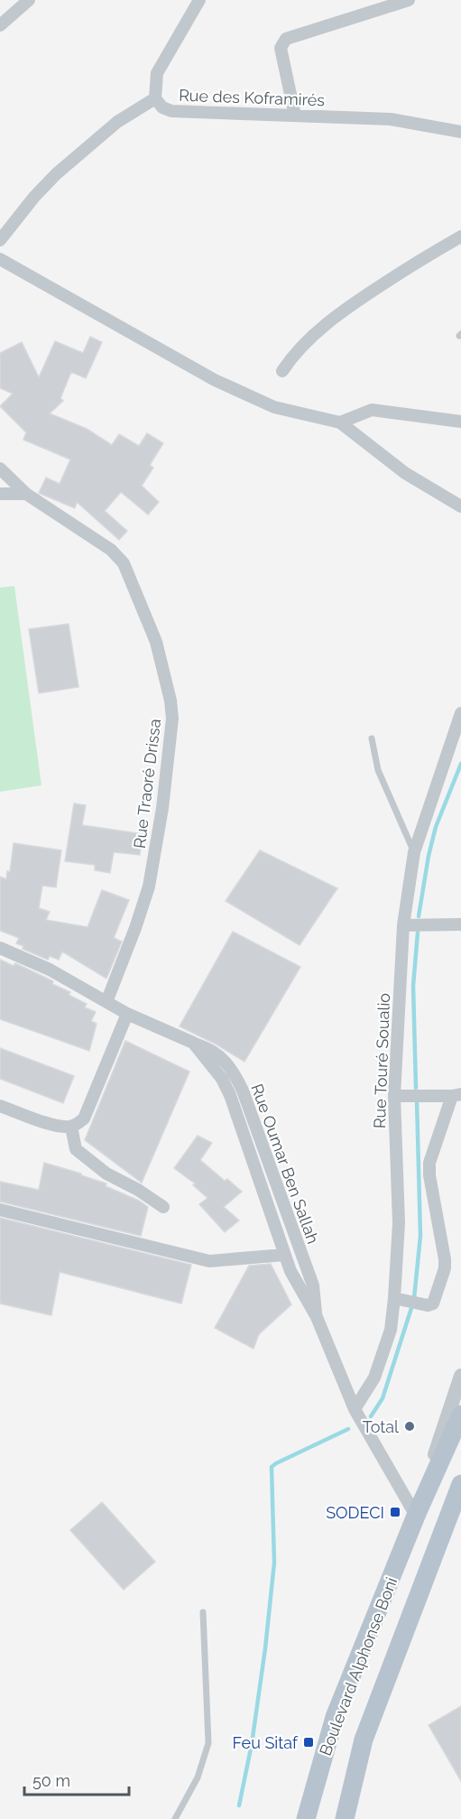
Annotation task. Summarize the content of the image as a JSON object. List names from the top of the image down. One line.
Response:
{"streets":{"main road":["Boulevard Alphonse Boni"],"street":["Rue des Koframirés","Rue Traoré Drissa","Rue Touré Soualio","Rue Oumar Ben Sallah"]},"crossings":[["Rue Traoré Drissa","Rue Oumar Ben Sallah"],["Rue Touré Soualio","Rue Oumar Ben Sallah"],["Rue Oumar Ben Sallah","Boulevard Alphonse Boni"]],"places":{"other":["Total"],"transit":["SODECI","Feu Sitaf"]},"scale_bar":"50 m"}
